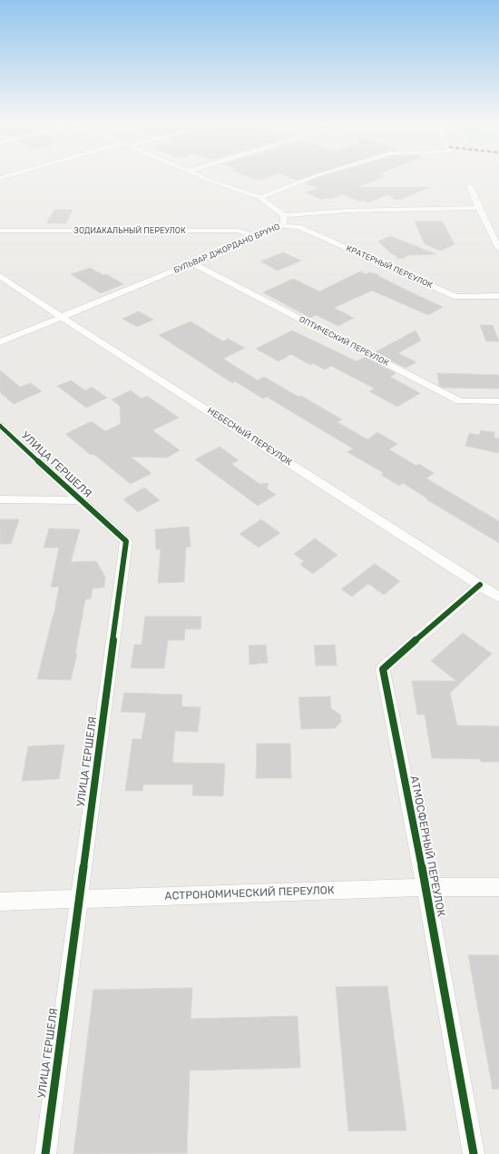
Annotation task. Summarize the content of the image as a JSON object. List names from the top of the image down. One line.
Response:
{"streets":{"street":["ЗОДИАКАЛЬНЫЙ ПЕРЕУЛОК","БУЛЬВАР ДЖОРДАНО БРУНО","КРАТЕРНЫЙ ПЕРЕУЛОК","ОПТИЧЕСКИЙ ПЕРЕУЛОК","НЕБЕСНЫЙ ПЕРЕУЛОК","УЛИЦА ГЕРШЕЛЯ","АТМОСФЕРНЫЙ ПЕРЕУЛОК","АСТРОНОМИЧЕСКИЙ ПЕРЕУЛОК"]},"crossings":[["ЗОДИАКАЛЬНЫЙ ПЕРЕУЛОК","БУЛЬВАР ДЖОРДАНО БРУНО"],["БУЛЬВАР ДЖОРДАНО БРУНО","КРАТЕРНЫЙ ПЕРЕУЛОК"],["БУЛЬВАР ДЖОРДАНО БРУНО","ОПТИЧЕСКИЙ ПЕРЕУЛОК"],["БУЛЬВАР ДЖОРДАНО БРУНО","НЕБЕСНЫЙ ПЕРЕУЛОК"],["НЕБЕСНЫЙ ПЕРЕУЛОК","АТМОСФЕРНЫЙ ПЕРЕУЛОК"],["УЛИЦА ГЕРШЕЛЯ","АСТРОНОМИЧЕСКИЙ ПЕРЕУЛОК"],["АТМОСФЕРНЫЙ ПЕРЕУЛОК","АСТРОНОМИЧЕСКИЙ ПЕРЕУЛОК"]]}
